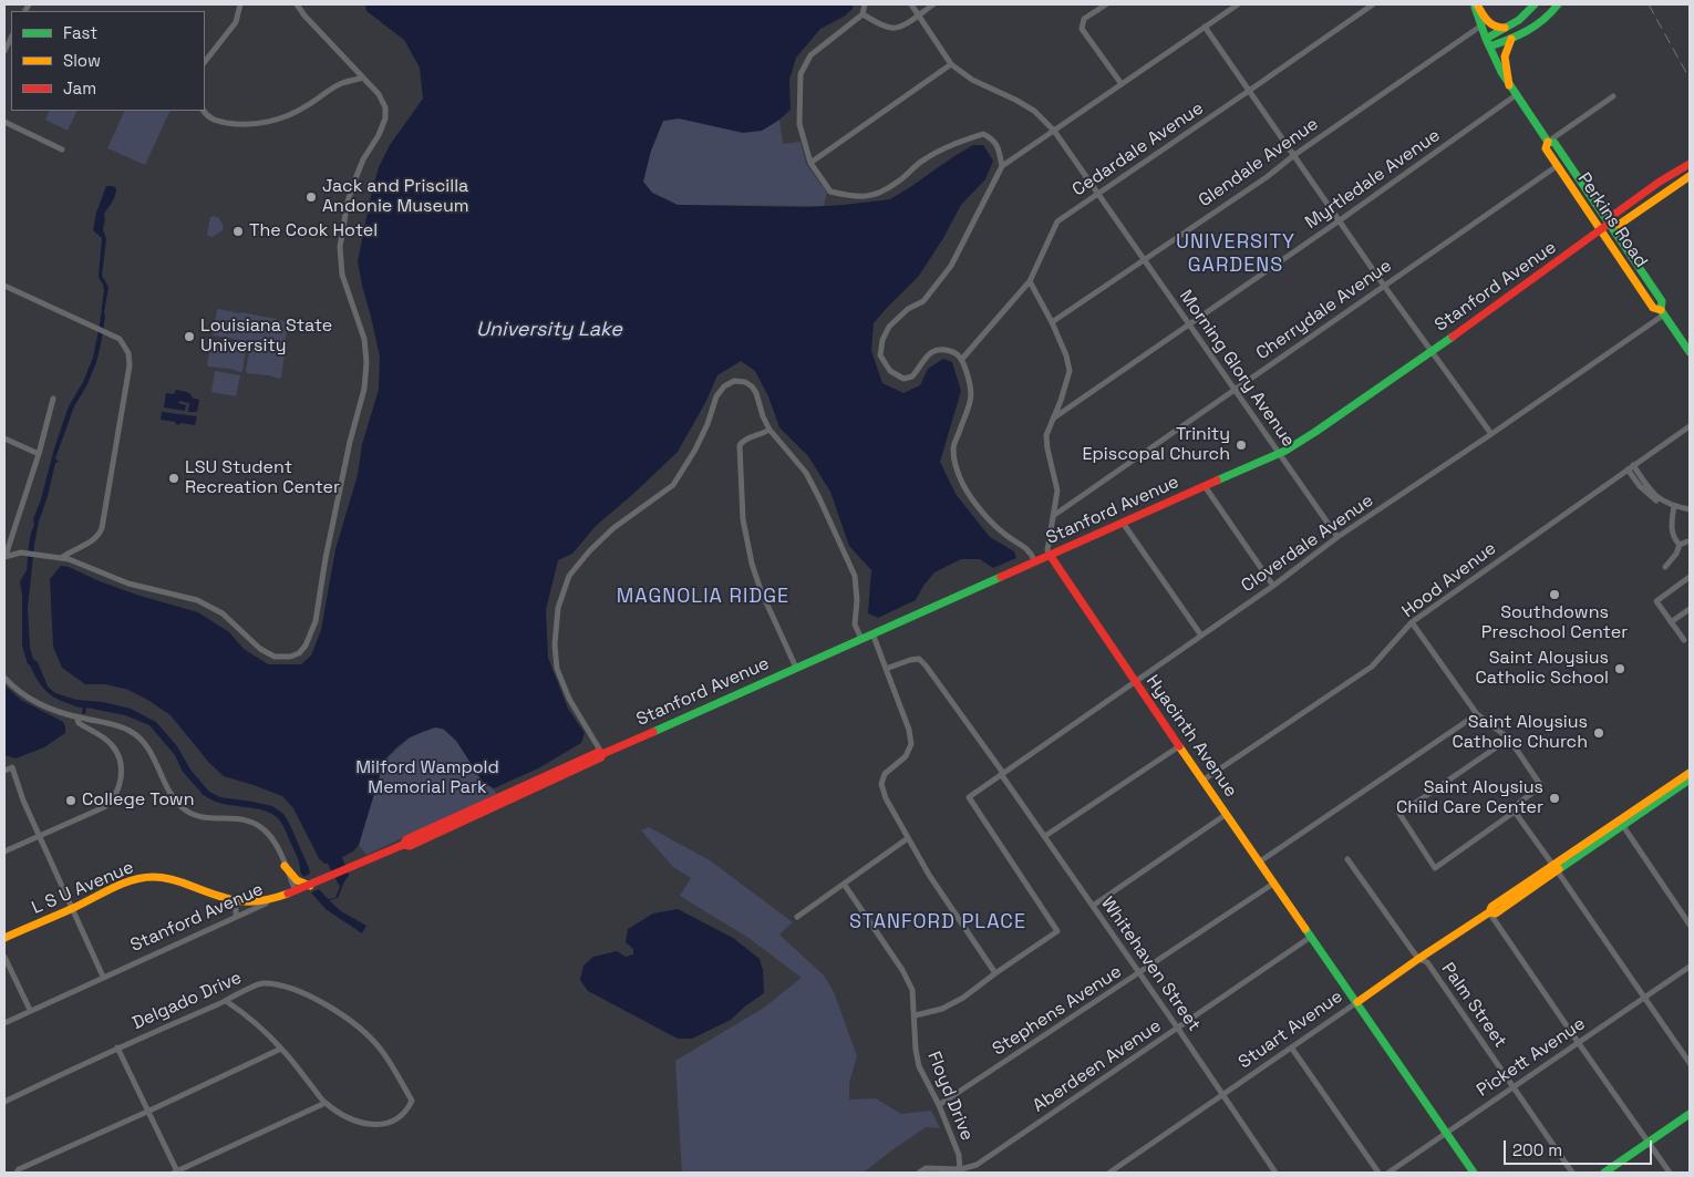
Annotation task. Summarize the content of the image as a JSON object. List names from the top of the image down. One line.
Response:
{"streets":{"main road":["Perkins Road","Stanford Avenue","Hyacinth Avenue","L S U Avenue","Stuart Avenue"],"street":["Cedardale Avenue","Glendale Avenue","Myrtledale Avenue","Cherrydale Avenue","Morning Glory Avenue","Cloverdale Avenue","Hood Avenue","Whitehaven Street","Delgado Drive","Palm Street","Stephens Avenue","Pickett Avenue","Aberdeen Avenue","Floyd Drive"]},"crossings":[["Cedardale Avenue","Morning Glory Avenue"],["Glendale Avenue","Perkins Road"],["Glendale Avenue","Morning Glory Avenue"],["Myrtledale Avenue","Perkins Road"],["Myrtledale Avenue","Morning Glory Avenue"],["Perkins Road","Stanford Avenue"],["Perkins Road","Cherrydale Avenue"],["Perkins Road","Cloverdale Avenue"],["Stanford Avenue","Morning Glory Avenue"],["Stanford Avenue","Hyacinth Avenue"],["Stanford Avenue","L S U Avenue"],["Cherrydale Avenue","Morning Glory Avenue"],["Morning Glory Avenue","Cloverdale Avenue"],["Cloverdale Avenue","Hyacinth Avenue"],["Cloverdale Avenue","Whitehaven Street"],["Hood Avenue","Hyacinth Avenue"],["Hyacinth Avenue","Stephens Avenue"],["Hyacinth Avenue","Stuart Avenue"],["Hyacinth Avenue","Pickett Avenue"],["Hyacinth Avenue","Aberdeen Avenue"],["Whitehaven Street","Stephens Avenue"],["Whitehaven Street","Stuart Avenue"],["Whitehaven Street","Aberdeen Avenue"],["Palm Street","Stuart Avenue"],["Palm Street","Pickett Avenue"],["Stephens Avenue","Floyd Drive"],["Aberdeen Avenue","Floyd Drive"]],"districts":["UNIVERSITY GARDENS","MAGNOLIA RIDGE","STANFORD PLACE"],"water":["University Lake"],"parks":["Milford Wampold Memorial Park"],"places":["Jack and Priscilla Andonie Museum","The Cook Hotel","Louisiana State University","Trinity Episcopal Church","LSU Student Recreation Center","Southdowns Preschool Center","Saint Aloysius Catholic School","Saint Aloysius Catholic Church","Saint Aloysius Child Care Center","College Town"],"legend":["Fast","Slow","Jam"],"scale_bar":"200 m"}
